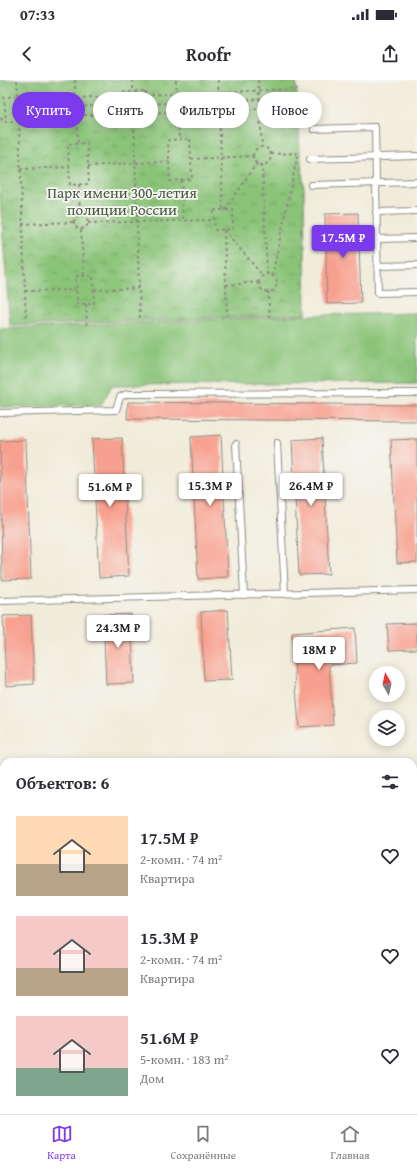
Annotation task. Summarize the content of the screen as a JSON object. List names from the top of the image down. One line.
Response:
{"parks":["Парк имени 300-летия полиции России"],"north":"top","page":{"status":"07:33","header":"Roofr","chip":["Купить","Снять","Фильтры","Новое"],"price":["17.5M ₽","15.3M ₽","26.4M ₽","51.6M ₽","24.3M ₽","18M ₽"],"heading":"Объектов: 6","list":[{"name":"17.5M ₽","note":"2-комн. · 74 m² · Квартира"},{"name":"15.3M ₽","note":"2-комн. · 74 m² · Квартира"},{"name":"51.6M ₽","note":"5-комн. · 183 m² · Дом"}],"tabs":["Карта","Сохранённые","Главная"]}}
